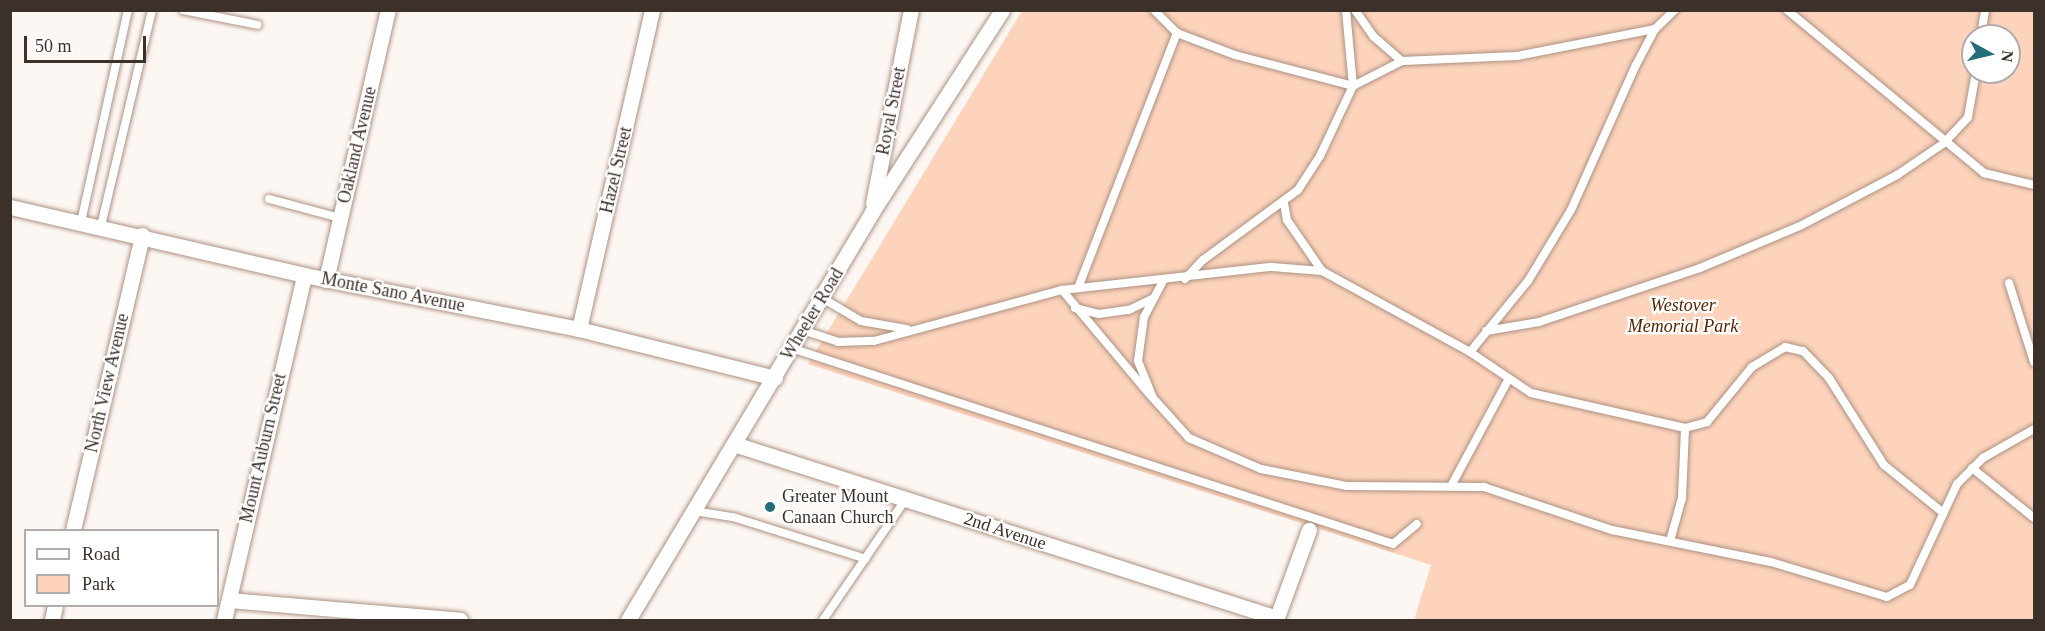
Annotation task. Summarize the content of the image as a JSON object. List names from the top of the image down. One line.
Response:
{"streets":{"street":["Royal Street","Oakland Avenue","Hazel Street","Monte Sano Avenue","Wheeler Road","North View Avenue","Mount Auburn Street","2nd Avenue"]},"crossings":[["Royal Street","Wheeler Road"],["Oakland Avenue","Monte Sano Avenue"],["Hazel Street","Monte Sano Avenue"],["Monte Sano Avenue","Wheeler Road"],["Monte Sano Avenue","North View Avenue"],["Monte Sano Avenue","Mount Auburn Street"],["Wheeler Road","2nd Avenue"]],"parks":["Westover Memorial Park"],"places":["Greater Mount Canaan Church"],"legend":["Road","Park"],"scale_bar":"50 m","north":"right"}
